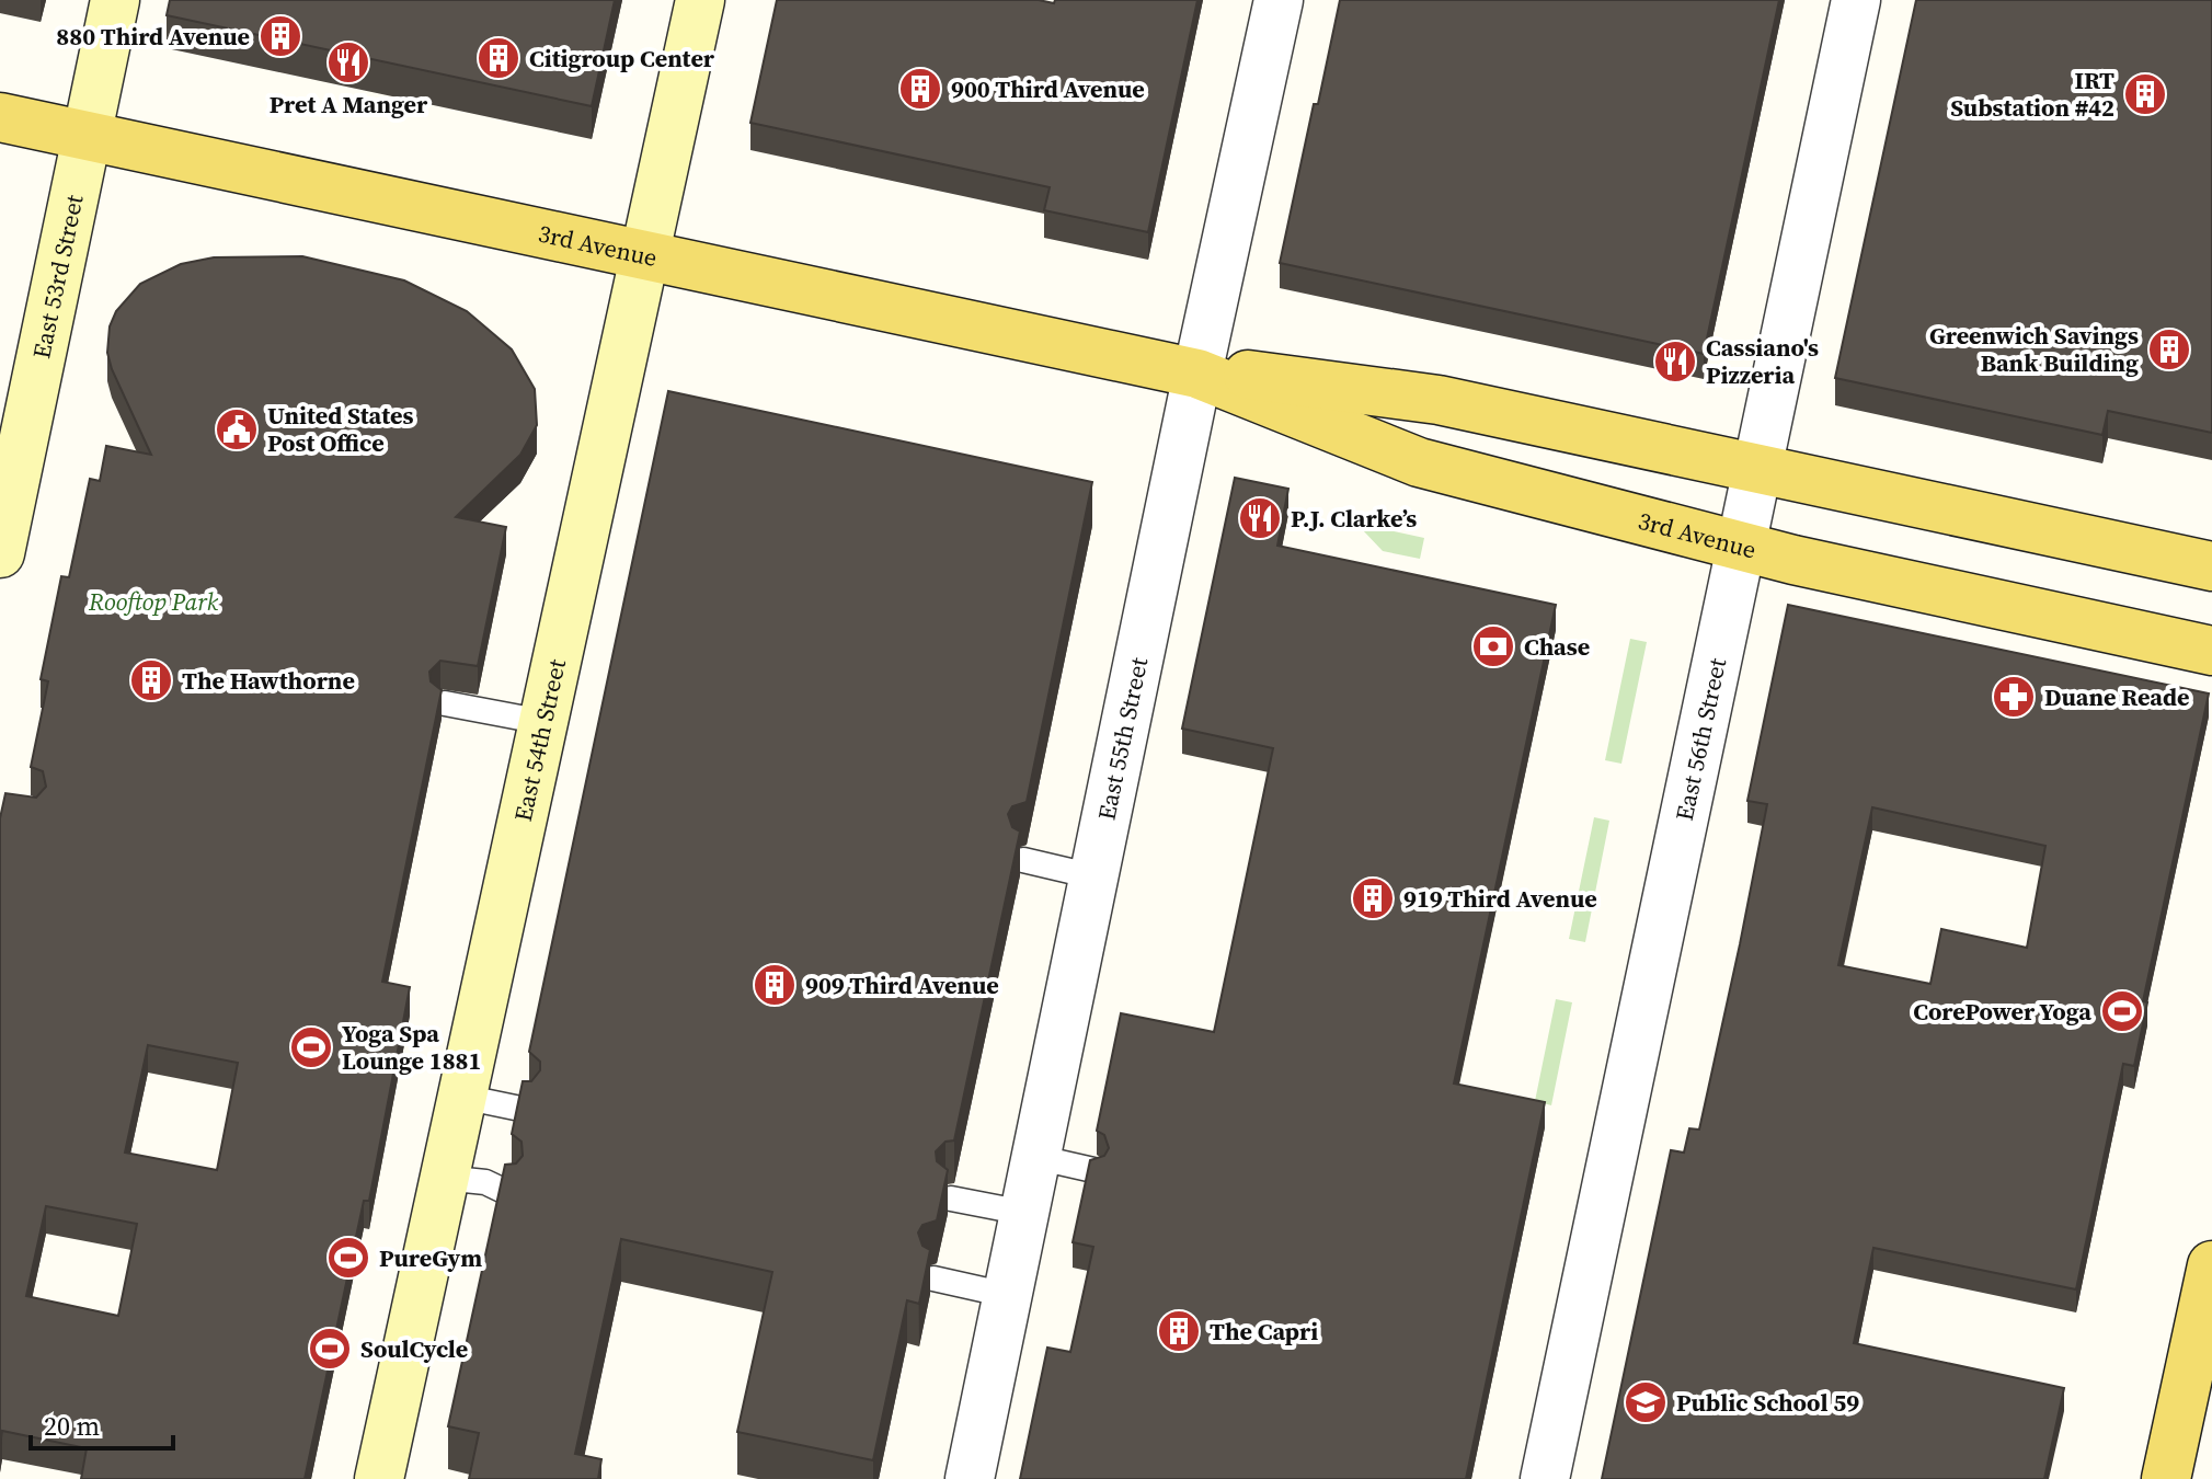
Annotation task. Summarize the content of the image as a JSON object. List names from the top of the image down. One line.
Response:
{"streets":{"main road":["3rd Avenue","East 53rd Street","East 54th Street"],"street":["East 55th Street","East 56th Street"]},"crossings":[["3rd Avenue","East 53rd Street"],["3rd Avenue","East 54th Street"],["3rd Avenue","East 55th Street"],["3rd Avenue","East 56th Street"]],"parks":["Rooftop Park"],"places":{"building":["880 Third Avenue","Citigroup Center","900 Third Avenue","IRT Substation #42","Greenwich Savings Bank Building","The Hawthorne","919 Third Avenue","909 Third Avenue","The Capri"],"restaurant":["Pret A Manger","Cassiano's Pizzeria","P.J. Clarke’s"],"public building":["United States Post Office"],"bank":["Chase"],"pharmacy":["Duane Reade"],"sports":["CorePower Yoga","Yoga Spa Lounge 1881","PureGym","SoulCycle"],"school or university":["Public School 59"]},"scale_bar":"20 m"}
